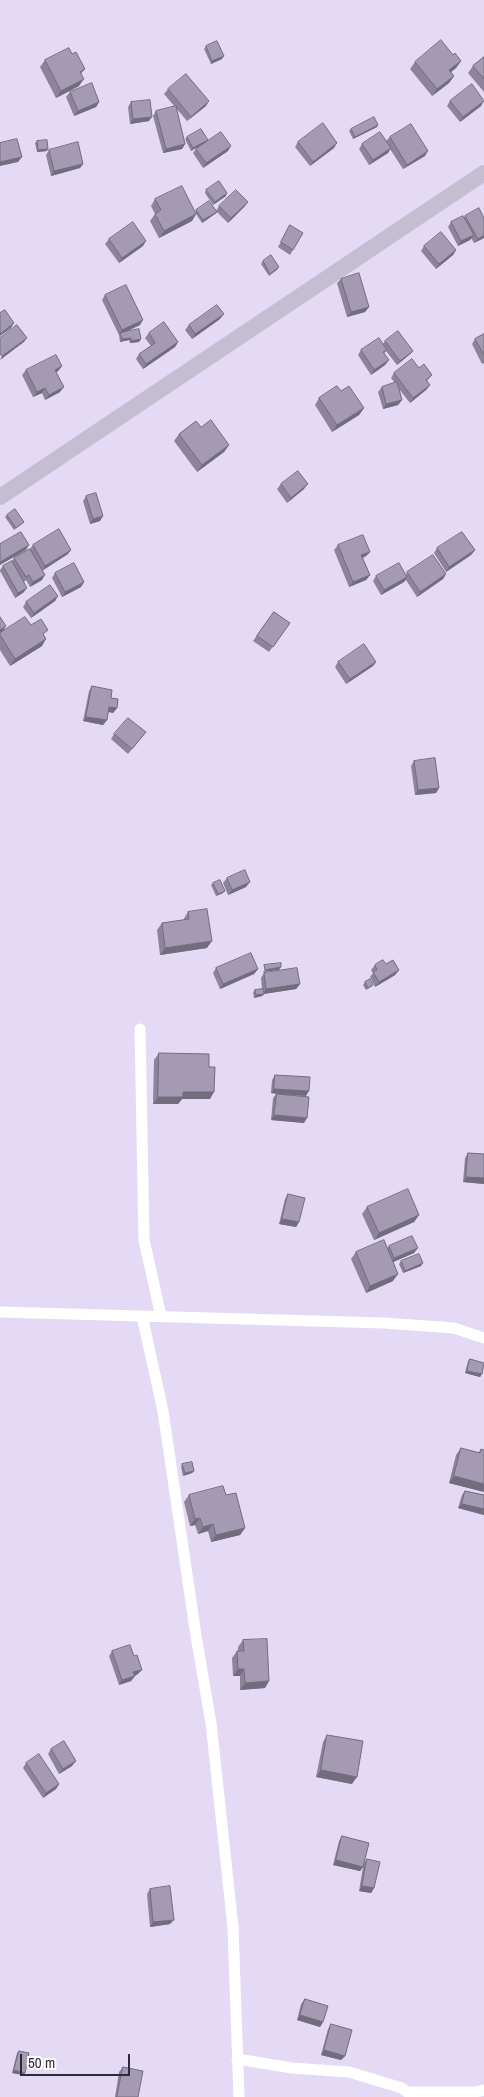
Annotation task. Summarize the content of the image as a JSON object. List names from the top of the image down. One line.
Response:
{"scale_bar":"50 m"}
